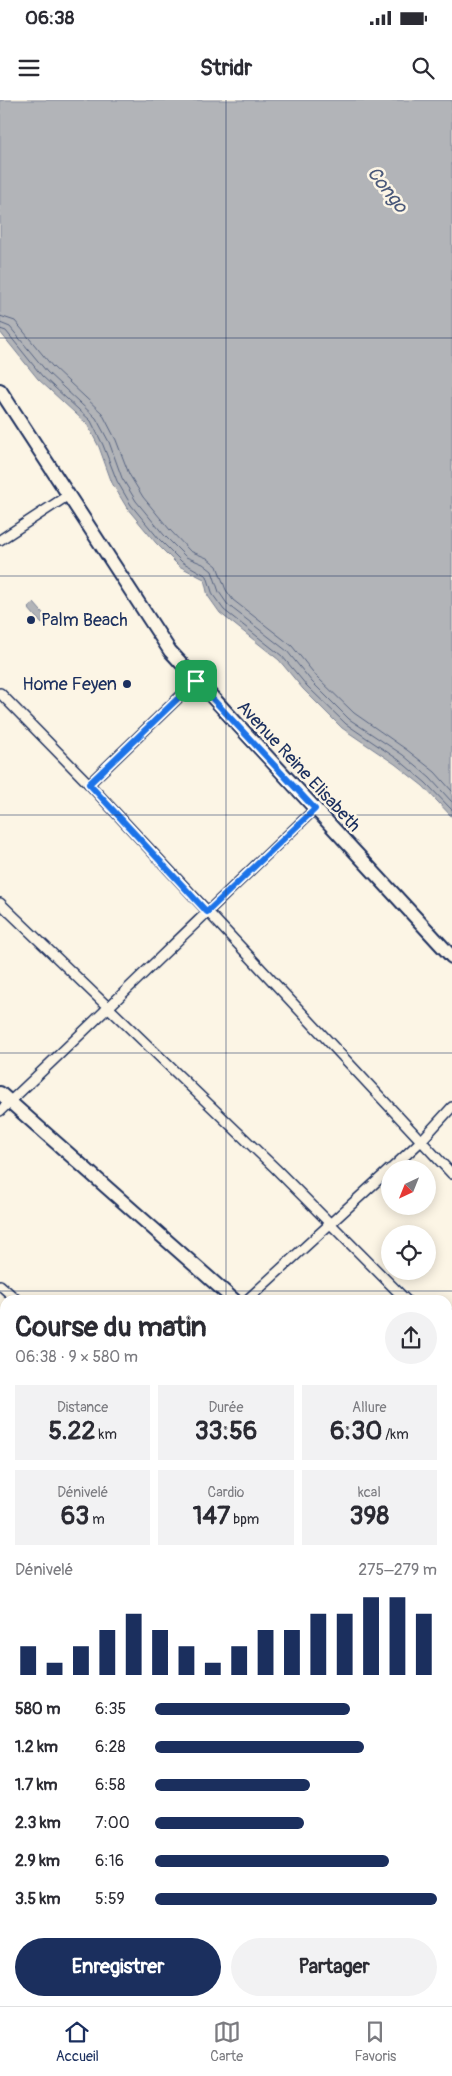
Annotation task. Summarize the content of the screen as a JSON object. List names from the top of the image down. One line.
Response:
{"streets":{"street":["Avenue Reine Elisabeth"]},"water":["Congo"],"places":["Palm Beach","Home Feyen"],"north":"bottom left","page":{"status":"06:38","header":"Stridr","heading":["Course du matin","06:38 · 9 × 580 m"],"stats":[["Distance","5.22 km"],["Durée","33:56"],["Allure","6:30 /km"],["Dénivelé","63 m"],["Cardio","147 bpm"],["kcal","398"]],"chart":["Dénivelé","275–279 m"],"list":[{"name":"580 m","note":"6:35"},{"name":"1.2 km","note":"6:28"},{"name":"1.7 km","note":"6:58"},{"name":"2.3 km","note":"7:00"},{"name":"2.9 km","note":"6:16"},{"name":"3.5 km","note":"5:59"}],"buttons":["Enregistrer","Partager"],"tabs":["Accueil","Carte","Favoris"]}}
